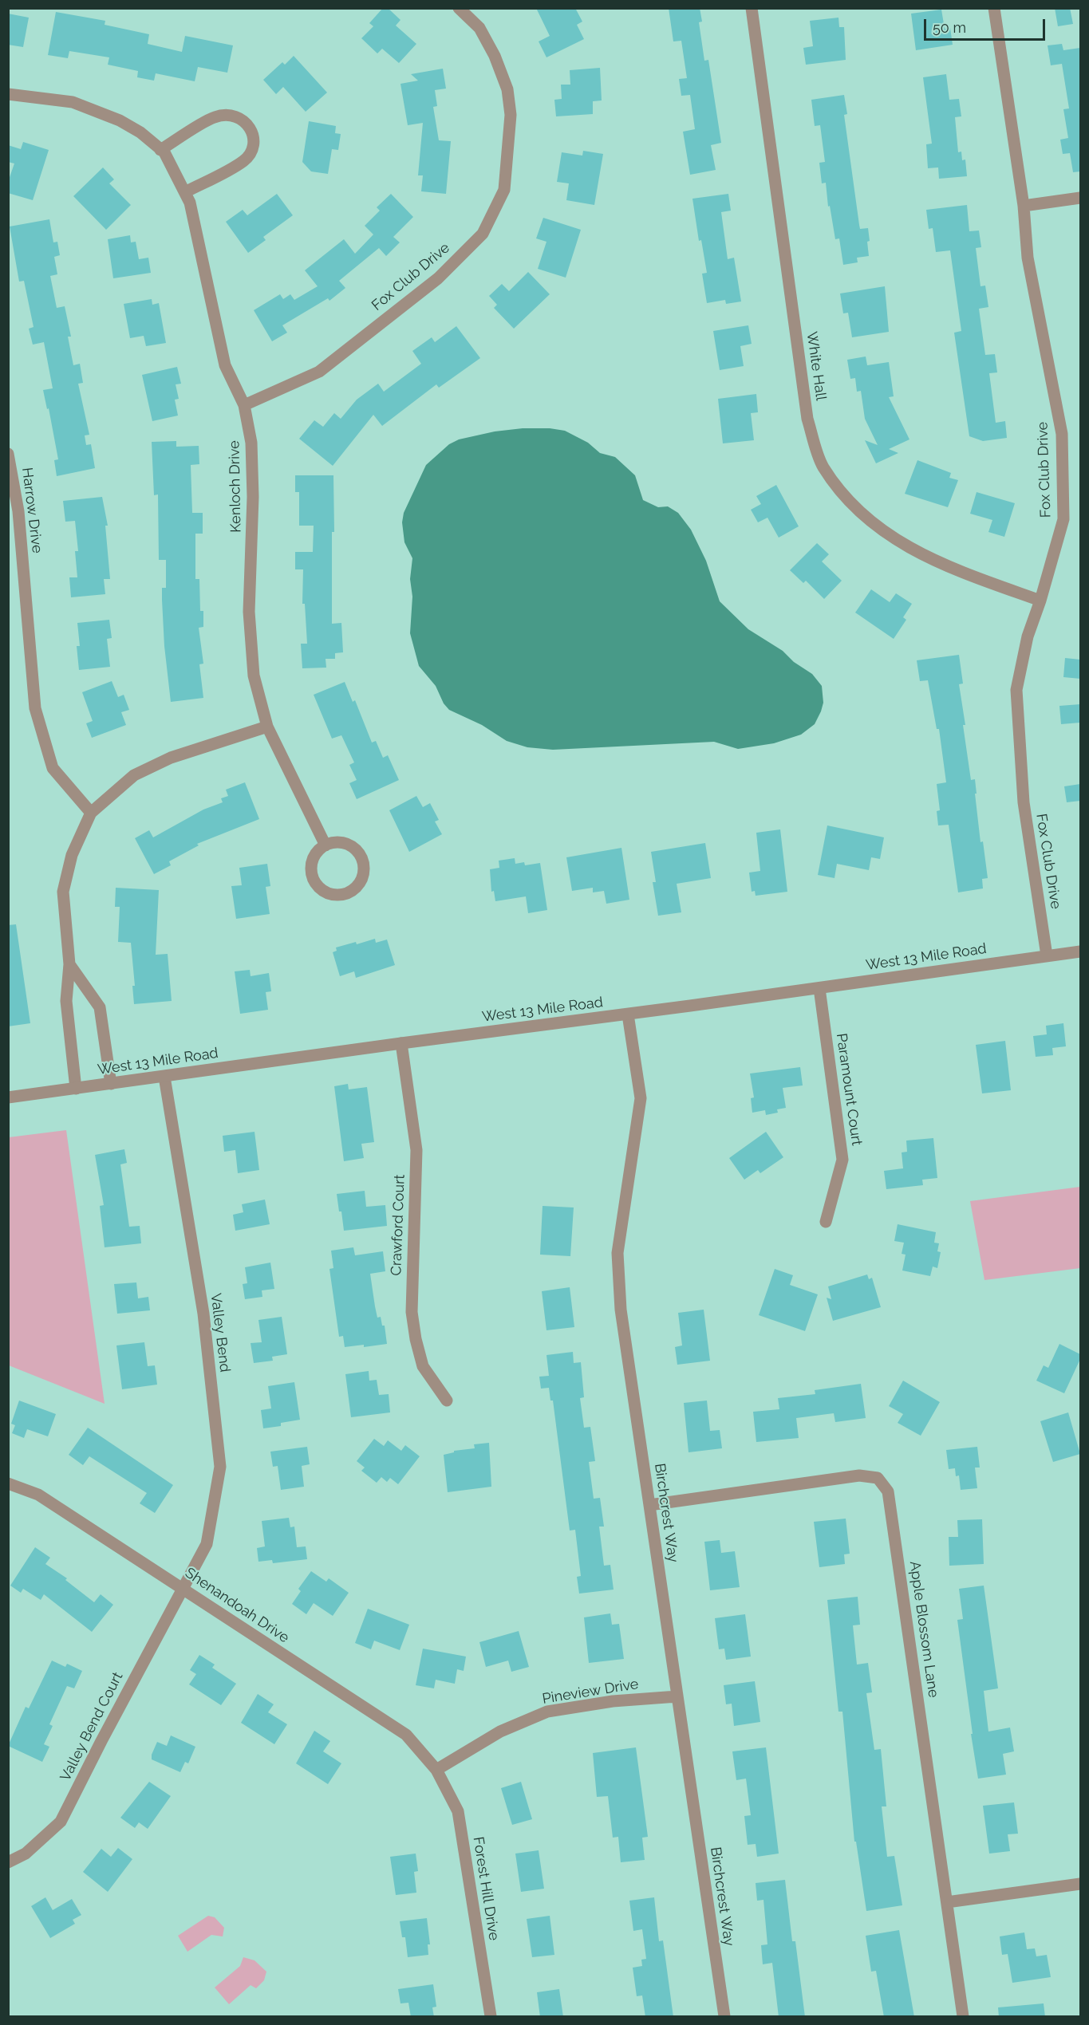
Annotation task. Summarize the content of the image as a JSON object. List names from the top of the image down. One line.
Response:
{"streets":{"street":["Fox Club Drive","White Hall","Kenloch Drive","Harrow Drive","West 13 Mile Road","Paramount Court","Crawford Court","Valley Bend","Birchcrest Way","Shenandoah Drive","Apple Blossom Lane","Pineview Drive","Valley Bend Court","Forest Hill Drive"]},"crossings":[["Fox Club Drive","White Hall"],["Fox Club Drive","Kenloch Drive"],["Fox Club Drive","West 13 Mile Road"],["West 13 Mile Road","Paramount Court"],["West 13 Mile Road","Crawford Court"],["West 13 Mile Road","Valley Bend"],["West 13 Mile Road","Birchcrest Way"],["Valley Bend","Shenandoah Drive"],["Valley Bend","Valley Bend Court"],["Birchcrest Way","Apple Blossom Lane"],["Birchcrest Way","Pineview Drive"],["Shenandoah Drive","Pineview Drive"],["Shenandoah Drive","Valley Bend Court"],["Shenandoah Drive","Forest Hill Drive"],["Pineview Drive","Forest Hill Drive"]],"scale_bar":"50 m"}
